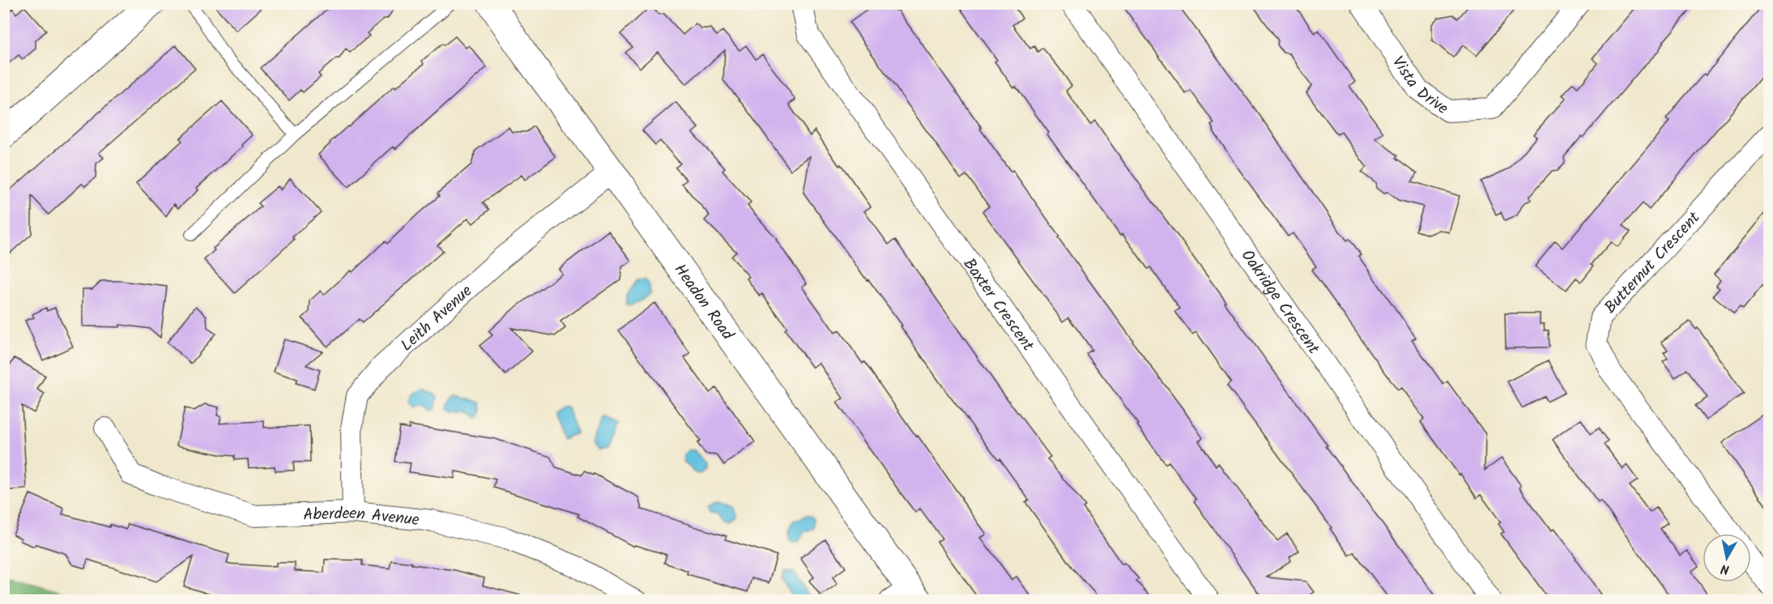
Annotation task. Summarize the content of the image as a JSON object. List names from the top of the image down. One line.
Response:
{"streets":{"street":["Vista Drive","Butternut Crescent","Headon Road","Oakridge Crescent","Baxter Crescent","Leith Avenue","Aberdeen Avenue"]},"crossings":[["Headon Road","Leith Avenue"],["Leith Avenue","Aberdeen Avenue"]],"north":"bottom"}
